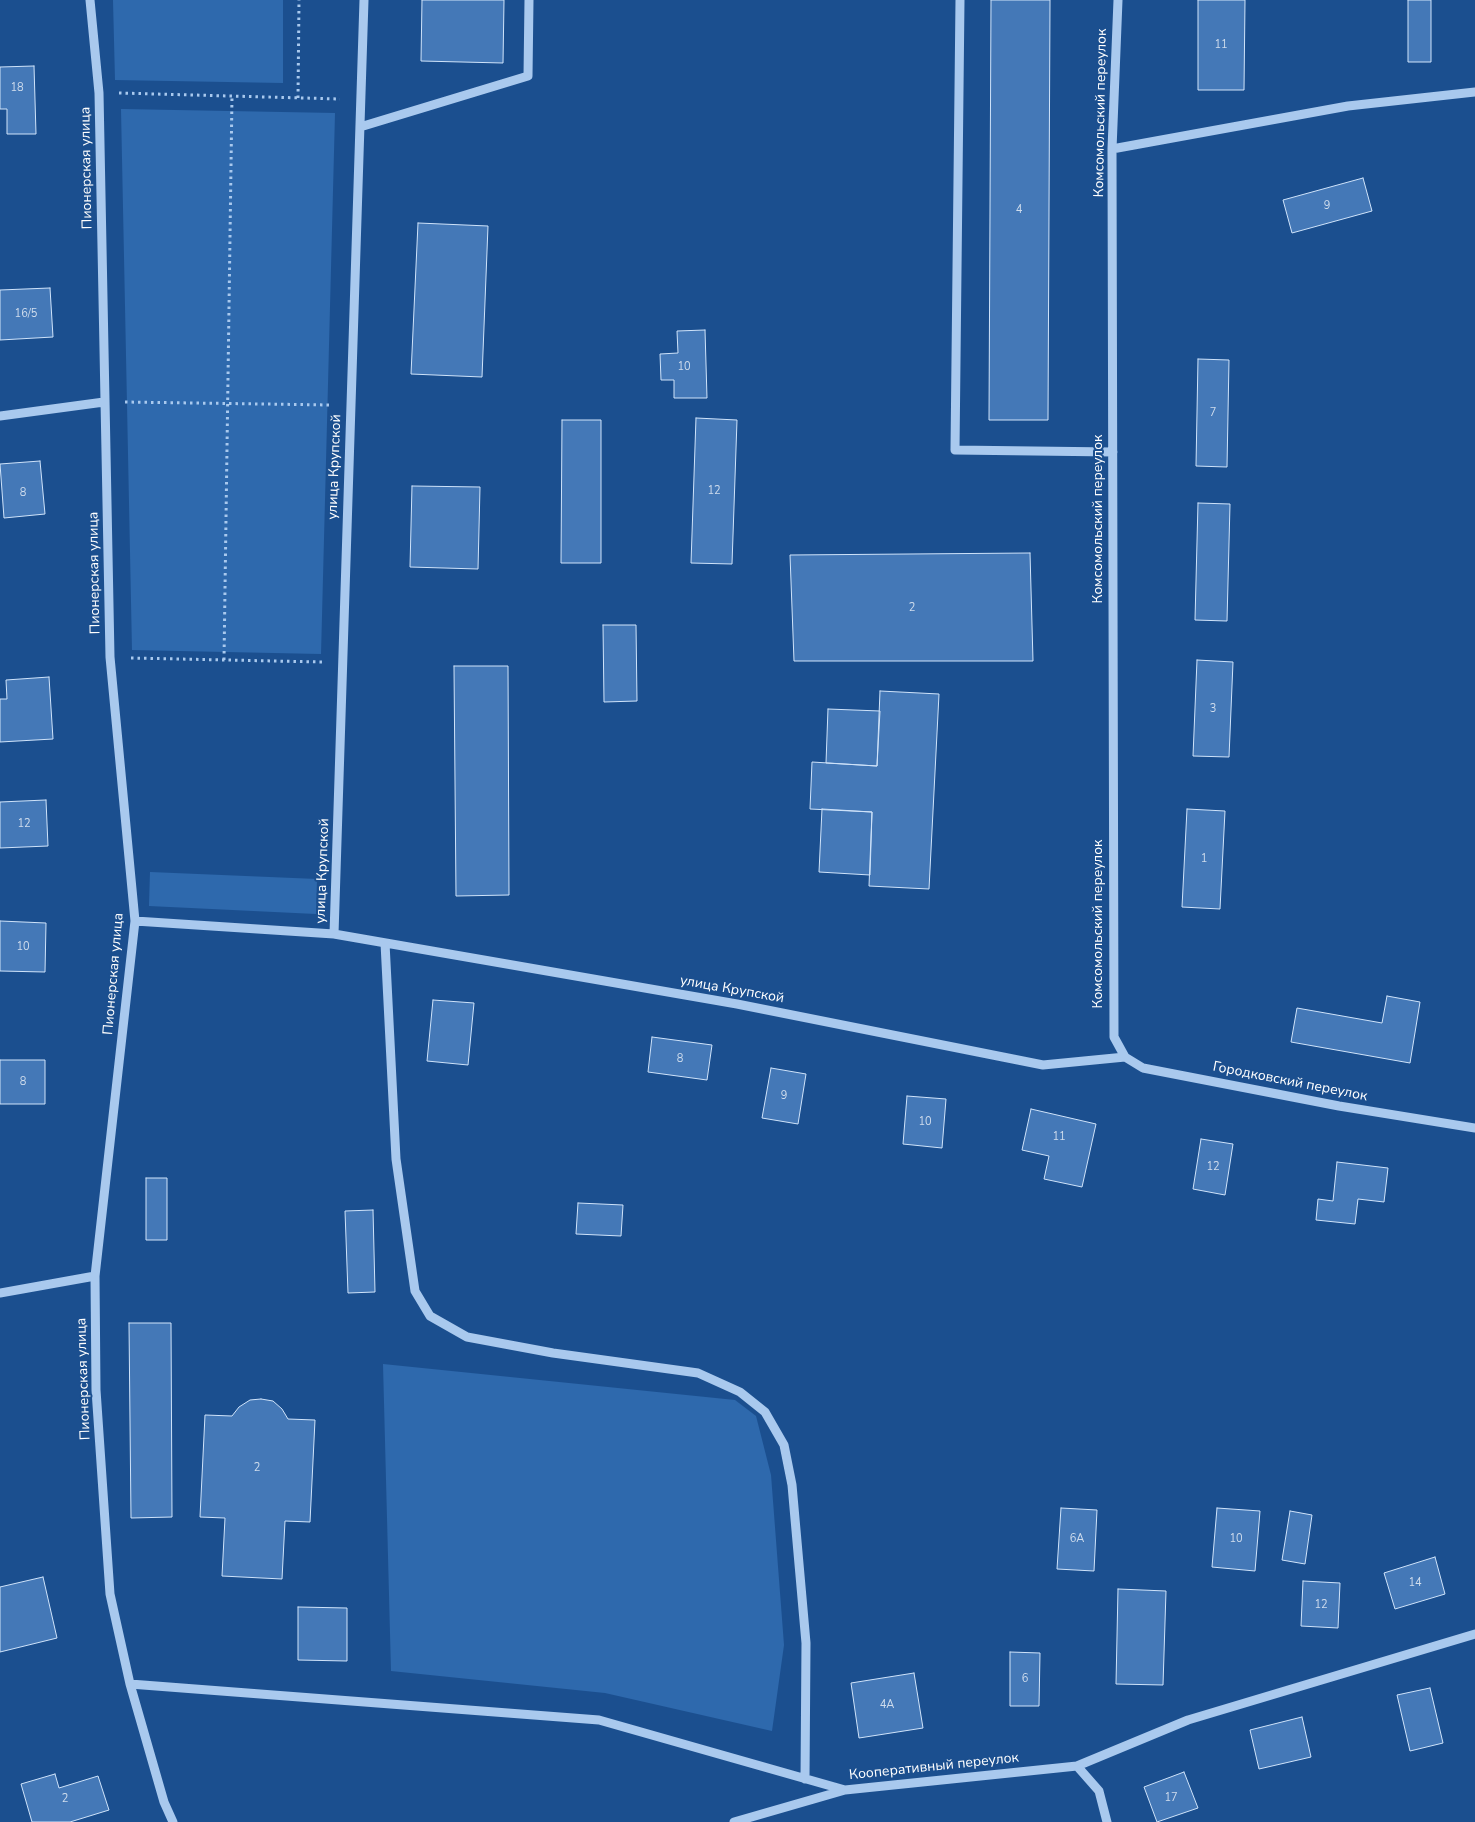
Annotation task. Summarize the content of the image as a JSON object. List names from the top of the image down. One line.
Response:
{"streets":{"street":["Комсомольский переулок","Пионерская улица","улица Крупской","Городковский переулок","Кооперативный переулок"]},"crossings":[["Комсомольский переулок","улица Крупской"],["Комсомольский переулок","Городковский переулок"],["Пионерская улица","улица Крупской"],["улица Крупской","Городковский переулок"]],"house_numbers":["11","18","9","4","16/5","10","7","12","8","2","3","12","1","10","8","8","9","10","11","12","2","6А","10","14","12","6","4А","17","2"]}
